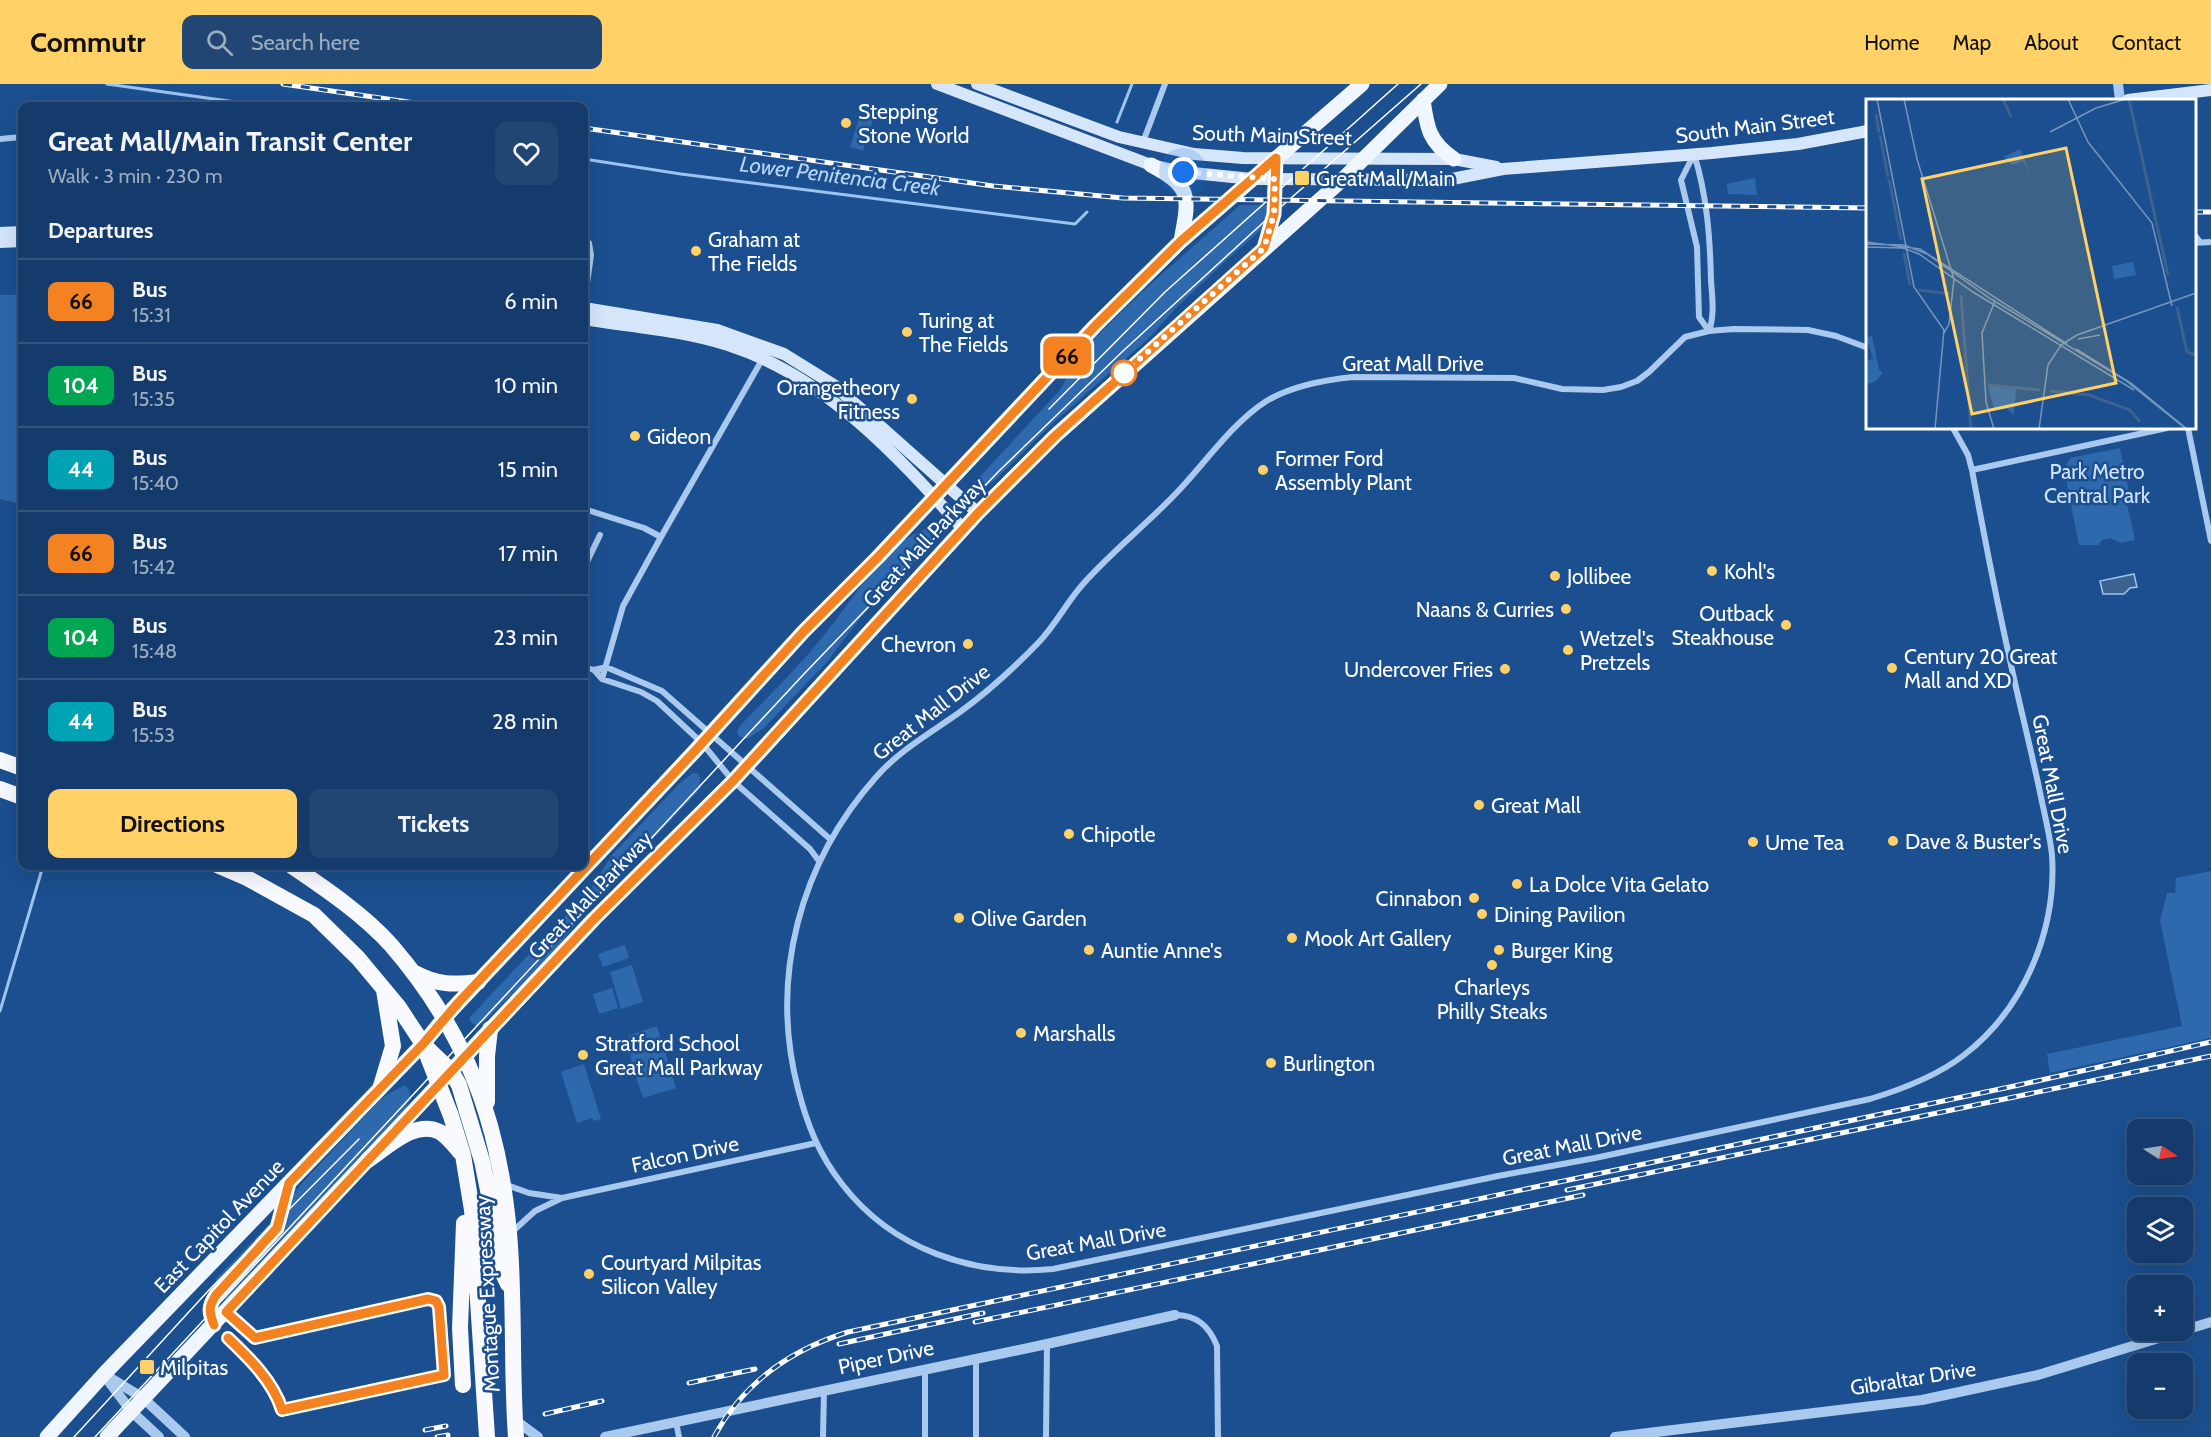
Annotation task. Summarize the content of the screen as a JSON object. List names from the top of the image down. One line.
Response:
{"streets":{"highway":["Montague Expressway"],"main road":["South Main Street","Great Mall Parkway","East Capitol Avenue"],"street":["Great Mall Drive","Falcon Drive","Piper Drive","Gibraltar Drive"]},"crossings":[["South Main Street","Great Mall Parkway"],["Great Mall Drive","Falcon Drive"],["Great Mall Parkway","East Capitol Avenue"],["Great Mall Parkway","Montague Expressway"],["Falcon Drive","Montague Expressway"],["East Capitol Avenue","Montague Expressway"]],"water":["Lower Penitencia Creek"],"parks":["Park Metro Central Park"],"places":{"other":["Stepping Stone World","Graham at The Fields","Turing at The Fields","Orangetheory Fitness","Gideon","Former Ford Assembly Plant","Kohl's","Jollibee","Naans & Curries","Outback Steakhouse","Chevron","Wetzel's Pretzels","Century 20 Great Mall and XD","Undercover Fries","Great Mall","Chipotle","Dave & Buster's","Ume Tea","La Dolce Vita Gelato","Cinnabon","Dining Pavilion","Olive Garden","Mook Art Gallery","Auntie Anne's","Burger King","Charleys Philly Steaks","Marshalls","Stratford School Great Mall Parkway","Burlington","Courtyard Milpitas Silicon Valley"],"transit":["Great Mall/Main","Milpitas"]},"lines":["bus line 66"],"north":"right","page":{"header":"Commutr","search":"Search here","nav":["Home","Map","About","Contact"],"on_map":"66","heading":[["Great Mall/Main Transit Center","Walk · 3 min · 230 m"],"Departures"],"list":[{"mark":"66","name":"Bus","note":"15:31","value":"6 min"},{"mark":"104","name":"Bus","note":"15:35","value":"10 min"},{"mark":"44","name":"Bus","note":"15:40","value":"15 min"},{"mark":"66","name":"Bus","note":"15:42","value":"17 min"},{"mark":"104","name":"Bus","note":"15:48","value":"23 min"},{"mark":"44","name":"Bus","note":"15:53","value":"28 min"}],"buttons":["Directions","Tickets"],"map_buttons":["+","−"]}}
